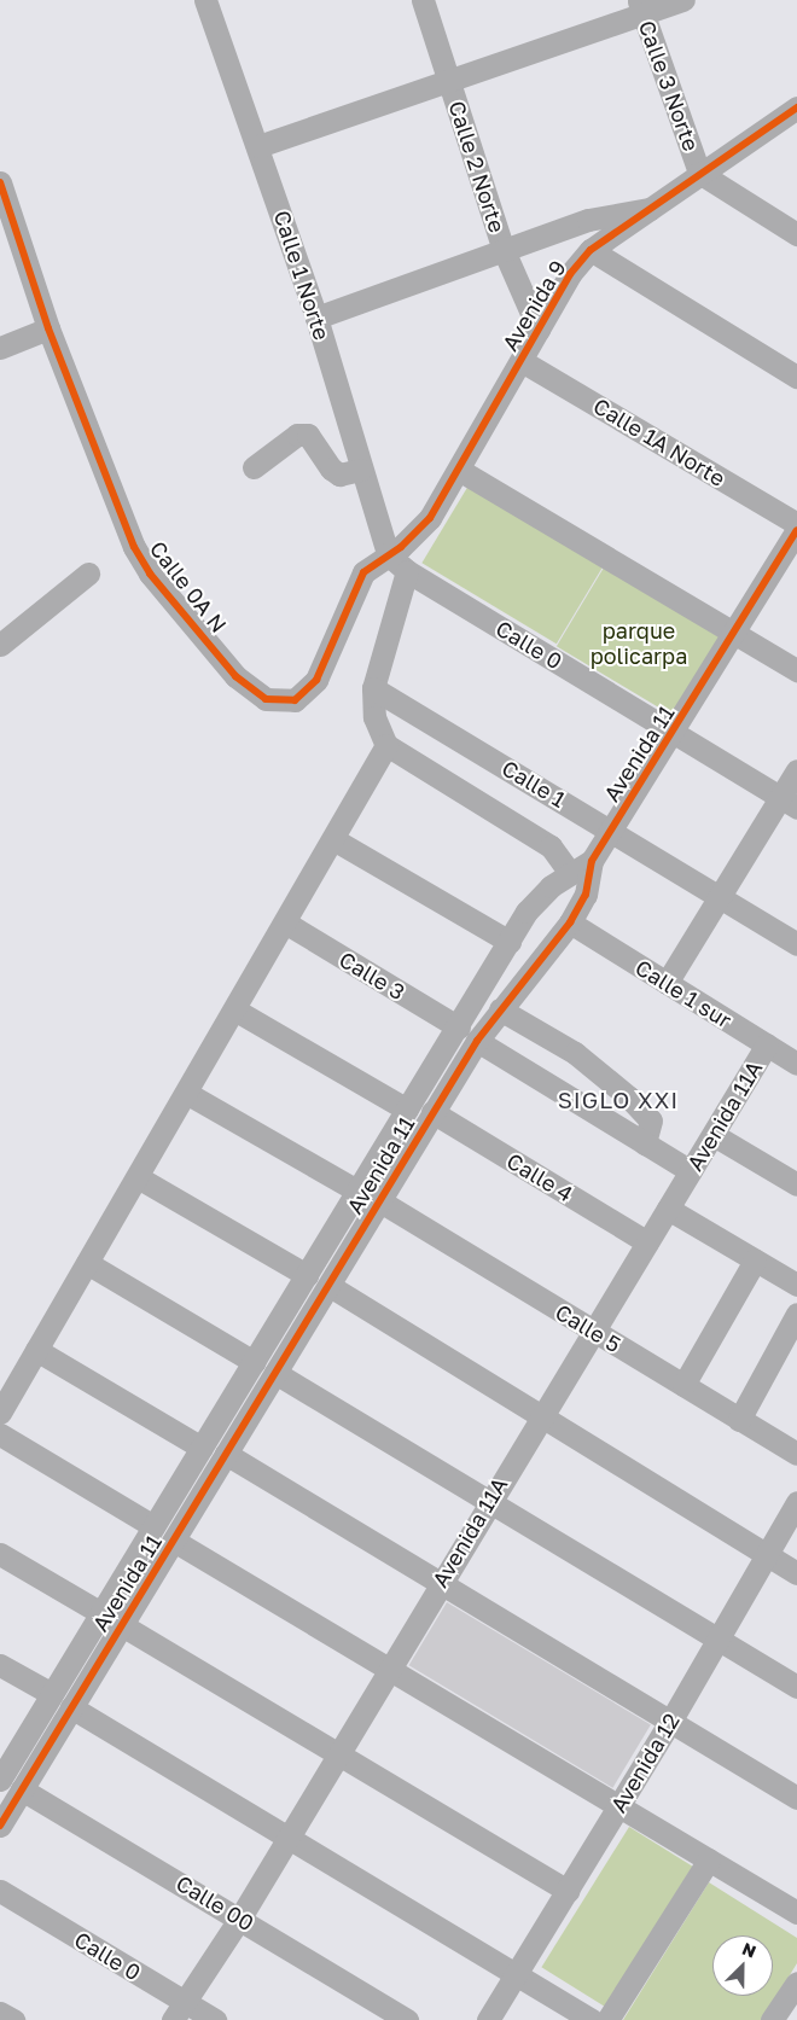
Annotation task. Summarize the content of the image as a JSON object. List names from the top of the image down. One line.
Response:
{"streets":{"street":["Calle 3 Norte","Calle 2 Norte","Calle 1 Norte","Avenida 9","Calle 1A Norte","Calle 0A N","Calle 0","Avenida 11","Calle 1","Calle 3","Calle 1 sur","Avenida 11A","Calle 4","Calle 5","Avenida 12","Calle 00"]},"crossings":[["Calle 3 Norte","Avenida 9"],["Calle 2 Norte","Avenida 9"],["Calle 1 Norte","Avenida 9"],["Calle 1 Norte","Calle 0A N"],["Calle 1 Norte","Calle 0"],["Avenida 9","Calle 1A Norte"],["Avenida 9","Calle 0A N"],["Avenida 9","Calle 0"],["Calle 0A N","Calle 0"],["Calle 0","Avenida 11"],["Calle 0","Avenida 11A"],["Avenida 11","Calle 1"],["Avenida 11","Calle 3"],["Avenida 11","Calle 1 sur"],["Avenida 11","Calle 4"],["Avenida 11","Calle 5"],["Avenida 11","Calle 00"],["Calle 1 sur","Avenida 11A"],["Avenida 11A","Calle 4"],["Avenida 11A","Calle 5"],["Avenida 11A","Calle 00"]],"districts":["SIGLO XXI"],"parks":["parque policarpa"],"north":"top right"}
